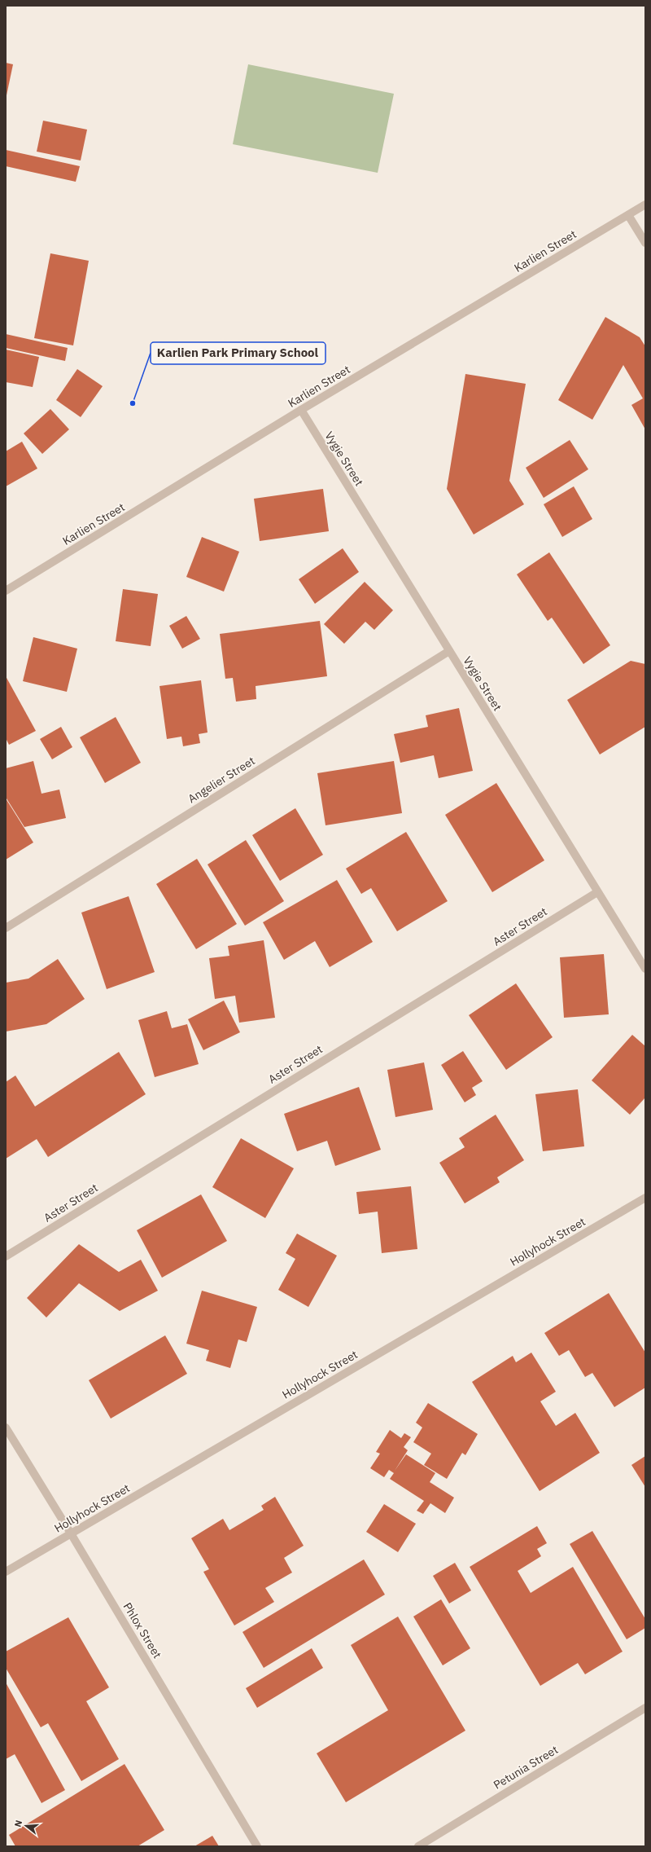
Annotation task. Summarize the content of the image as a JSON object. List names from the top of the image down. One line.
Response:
{"streets":{"street":["Karlien Street","Vygie Street","Angelier Street","Aster Street","Hollyhock Street","Phlox Street","Petunia Street"]},"crossings":[["Karlien Street","Vygie Street"],["Vygie Street","Angelier Street"],["Vygie Street","Aster Street"],["Hollyhock Street","Phlox Street"]],"places":["Karlien Park Primary School"],"north":"left"}
